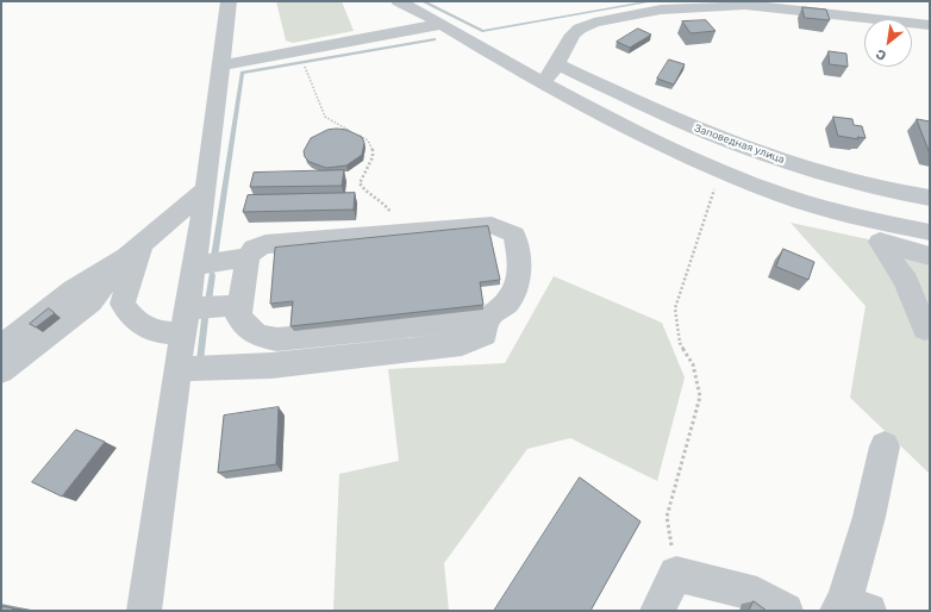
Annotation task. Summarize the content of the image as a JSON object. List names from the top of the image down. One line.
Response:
{"streets":{"street":["Заповедная улица"]},"north":"bottom left"}
